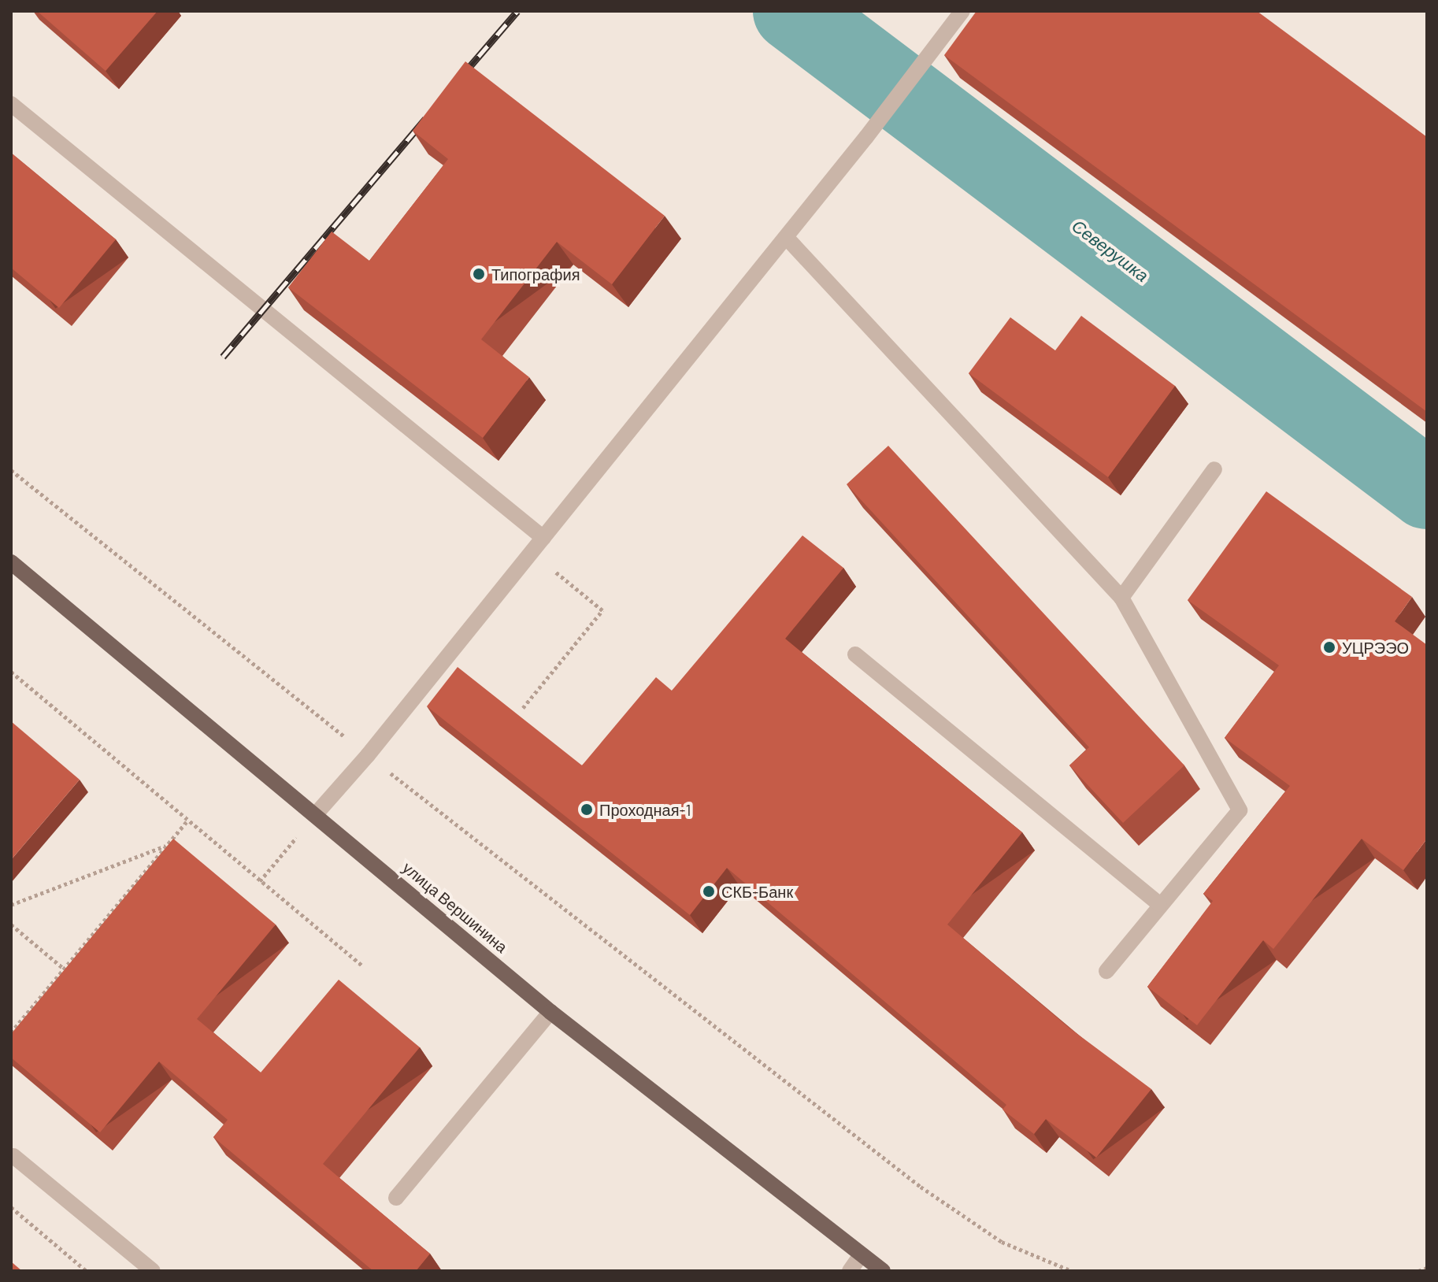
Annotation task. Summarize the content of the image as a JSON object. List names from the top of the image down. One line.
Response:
{"streets":{"main road":["улица Вершинина"]},"water":["Северушка"],"places":["Типография","УЦРЭЭО","Проходная-1","СКБ-Банк"]}
